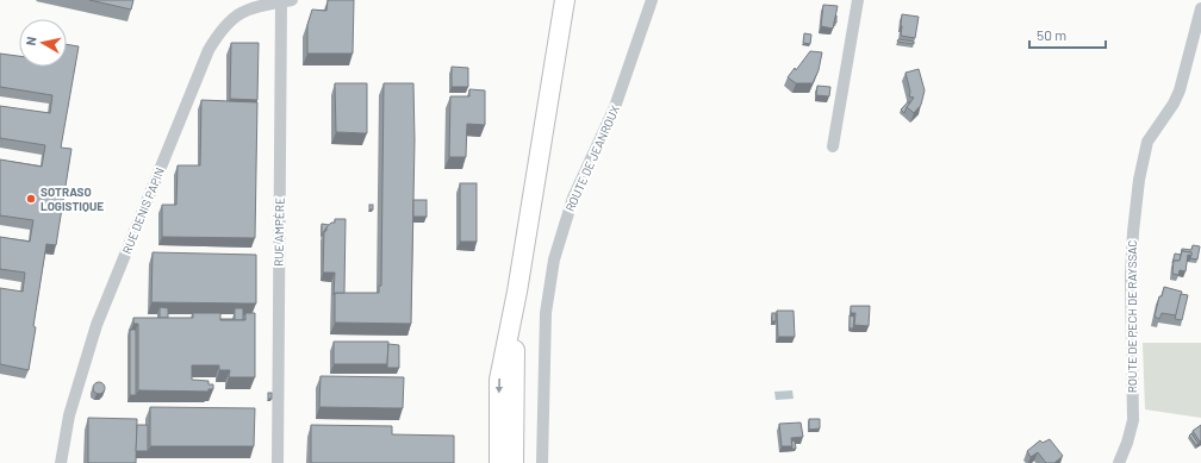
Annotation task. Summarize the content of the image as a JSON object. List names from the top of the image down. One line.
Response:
{"streets":{"street":["ROUTE DE JEANROUX","RUE DENIS PAPIN","RUE AMPÈRE","ROUTE DE PECH DE RAYSSAC"]},"crossings":[["RUE DENIS PAPIN","RUE AMPÈRE"]],"places":["SOTRASO LOGISTIQUE"],"scale_bar":"50 m","north":"left"}
